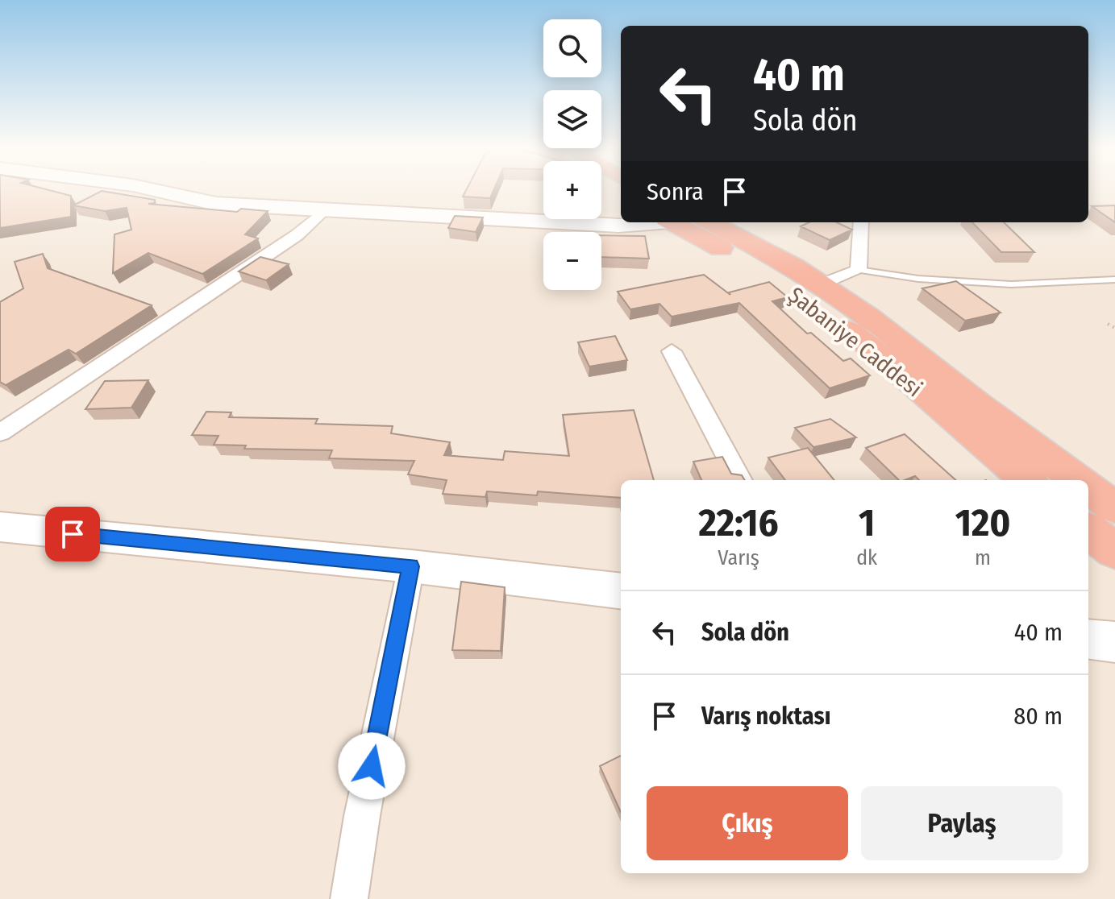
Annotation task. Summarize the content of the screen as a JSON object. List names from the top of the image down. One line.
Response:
{"streets":{"highway":["Şabaniye Caddesi"]},"page":{"map_buttons":["+","−"],"turn":["40 m","Sola dön"],"then":"Sonra","eta":["22:16","Varış","1","dk","120","m"],"list":[{"name":"Sola dön","value":"40 m"},{"name":"Varış noktası","value":"80 m"}],"buttons":["Çıkış","Paylaş"]}}
